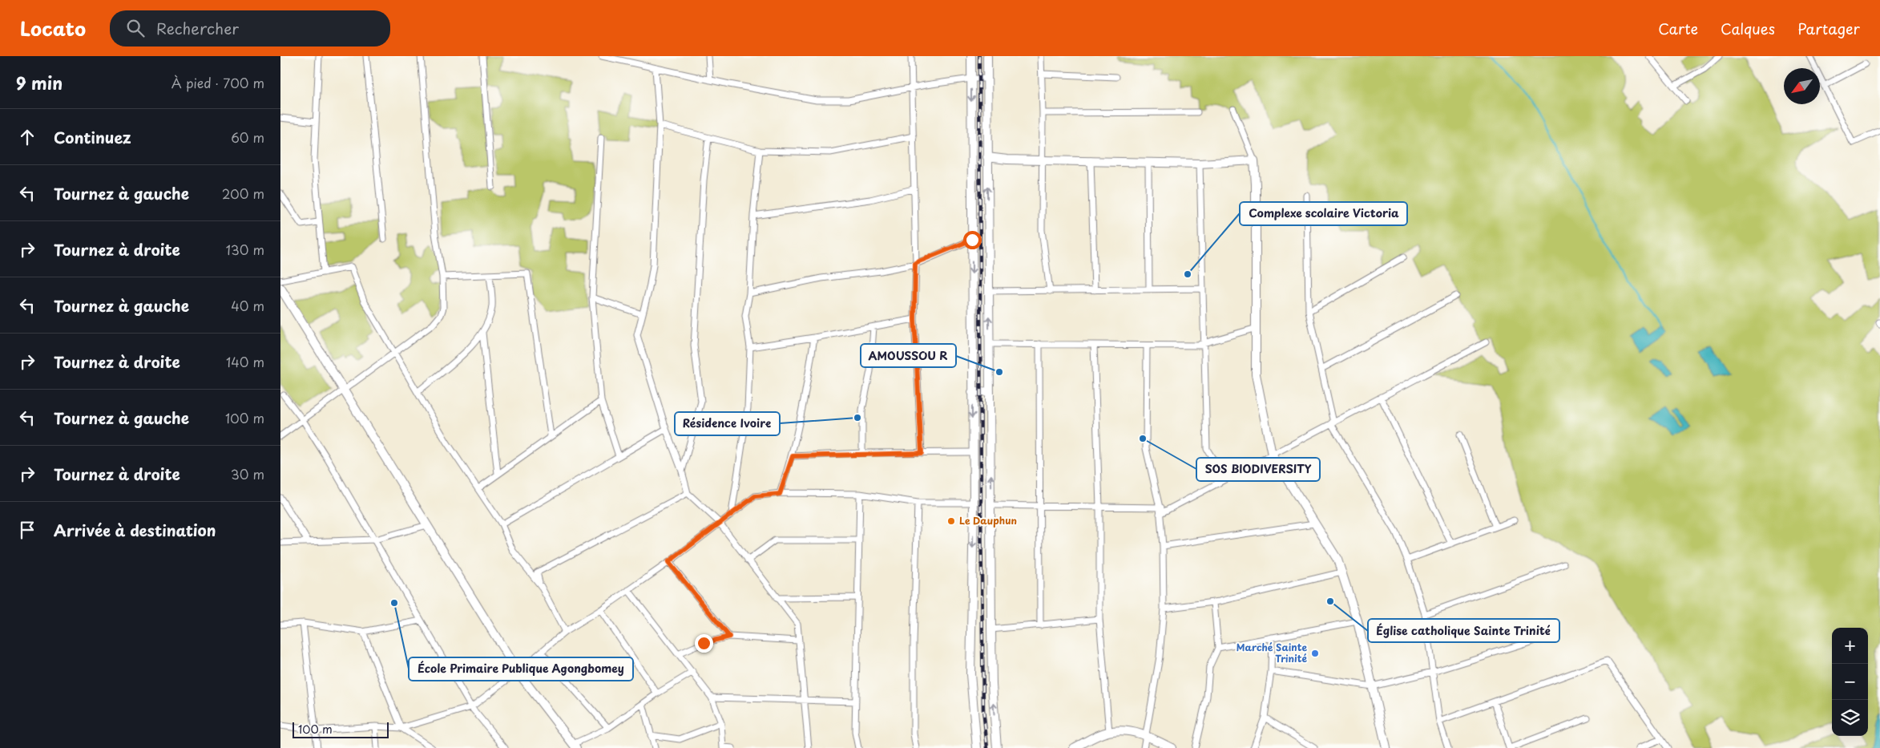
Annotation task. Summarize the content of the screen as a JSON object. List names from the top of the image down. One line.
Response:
{"places":["Complexe scolaire Victoria","AMOUSSOU R","Résidence Ivoire","SOS BIODIVERSITY","Le Dauphun","Église catholique Sainte Trinité","École Primaire Publique Agongbomey","Marché Sainte Trinité"],"scale_bar":"100 m","north":"bottom left","page":{"header":"Locato","search":"Rechercher","nav":["Carte","Calques","Partager"],"heading":["9 min","À pied · 700 m"],"list":[["Continuez","60 m"],["Tournez à gauche","200 m"],["Tournez à droite","130 m"],["Tournez à gauche","40 m"],["Tournez à droite","140 m"],["Tournez à gauche","100 m"],["Tournez à droite","30 m"],"Arrivée à destination"],"map_buttons":["+","−"],"scale":"100 m"}}
